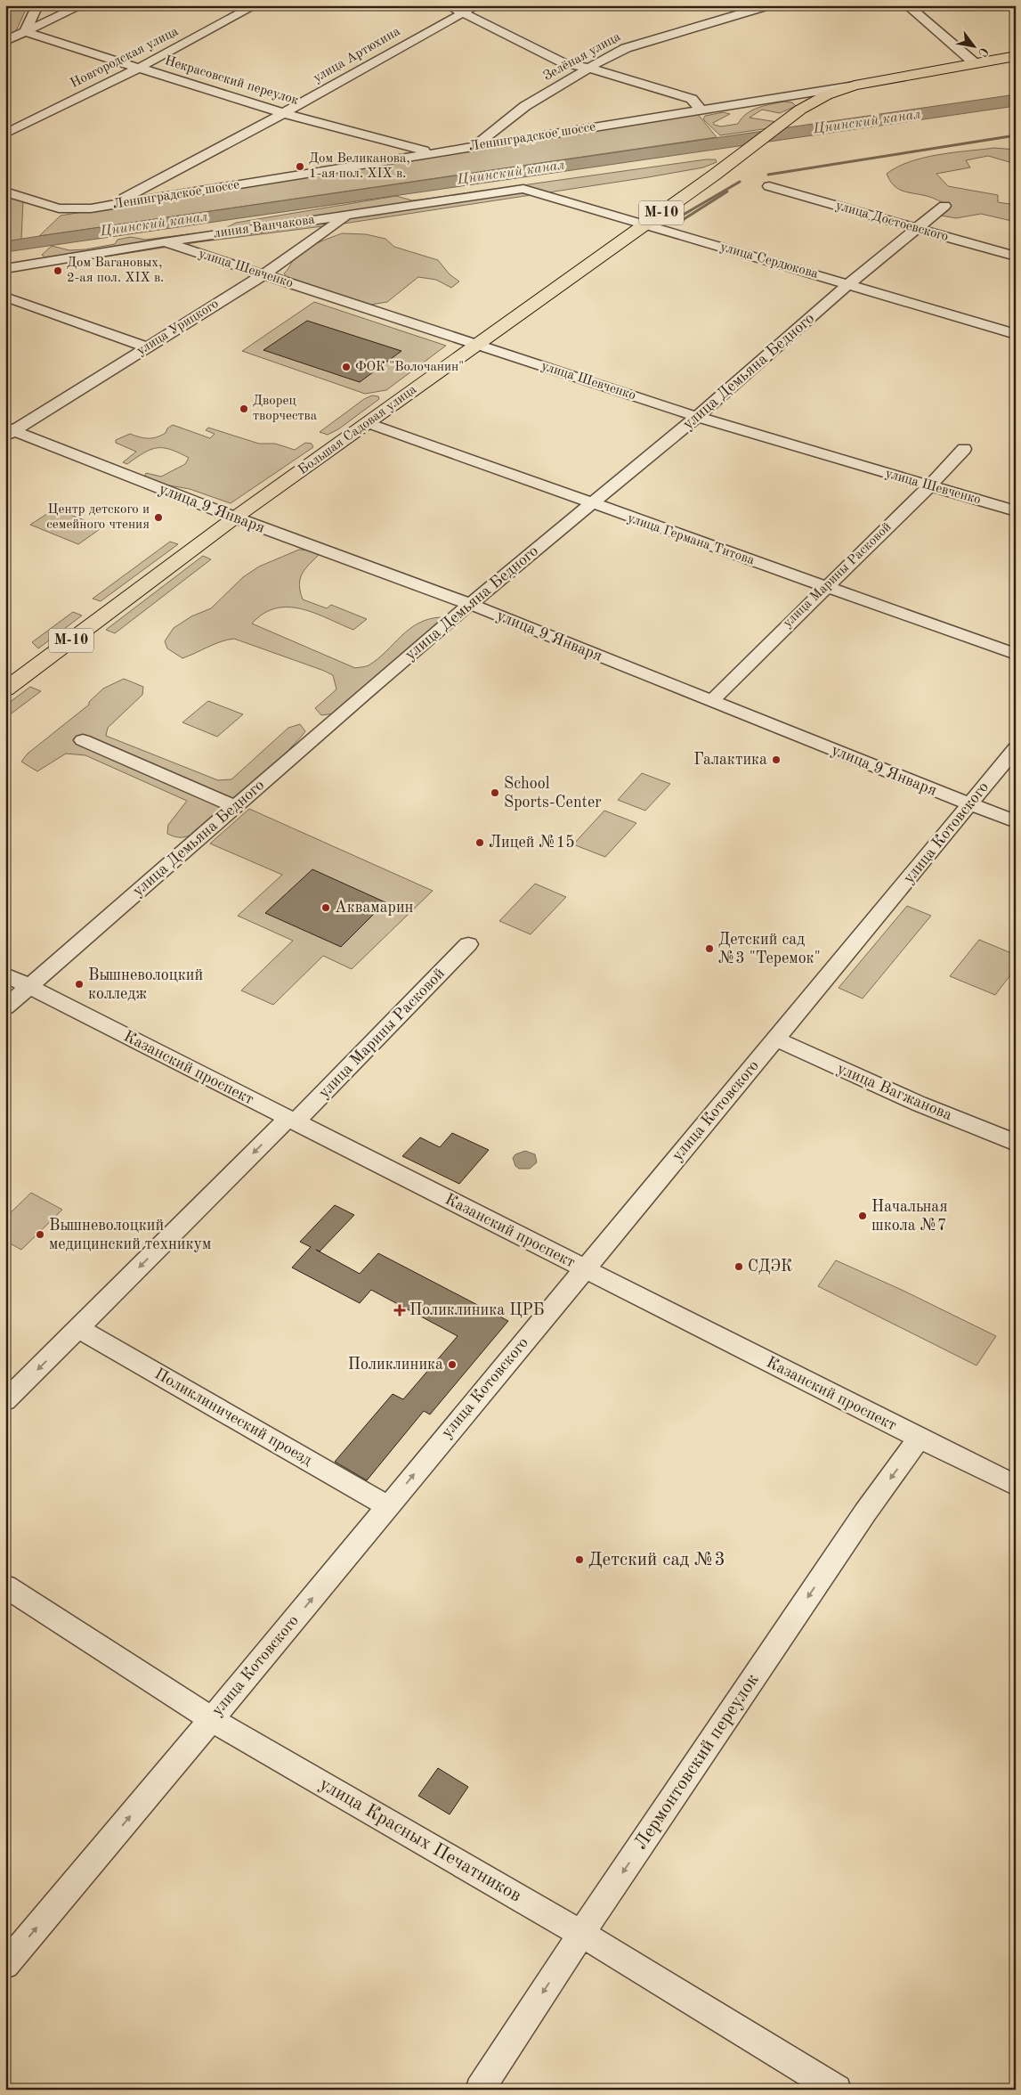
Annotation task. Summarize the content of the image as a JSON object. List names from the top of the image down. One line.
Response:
{"streets":{"highway":["Ленинградское шоссе","М-10","Большая Садовая улица"],"street":["улица Артюхина","Зелёная улица","Новгородская улица","Некрасовский переулок","улица Достоевского","линия Ванчакова","улица Сердюкова","улица Шевченко","улица Урицкого","улица Демьяна Бедного","улица 9 Января","улица Германа Титова","улица Марины Расковой","улица Котовского","Казанский проспект","улица Вагжанова","Поликлинический проезд","Лермонтовский переулок","улица Красных Печатников"]},"crossings":[["улица Артюхина","Некрасовский переулок"],["улица Артюхина","Ленинградское шоссе"],["Зелёная улица","Ленинградское шоссе"],["Новгородская улица","Некрасовский переулок"],["Некрасовский переулок","Ленинградское шоссе"],["Ленинградское шоссе","М-10"],["М-10","Большая Садовая улица"],["улица Достоевского","улица Демьяна Бедного"],["линия Ванчакова","улица Сердюкова"],["линия Ванчакова","улица Шевченко"],["линия Ванчакова","улица Урицкого"],["улица Сердюкова","улица Демьяна Бедного"],["улица Сердюкова","Большая Садовая улица"],["улица Шевченко","улица Урицкого"],["улица Шевченко","улица Демьяна Бедного"],["улица Шевченко","Большая Садовая улица"],["улица Шевченко","улица Марины Расковой"],["улица Урицкого","улица 9 Января"],["улица Демьяна Бедного","улица 9 Января"],["улица Демьяна Бедного","улица Германа Титова"],["улица Демьяна Бедного","Казанский проспект"],["Большая Садовая улица","улица 9 Января"],["Большая Садовая улица","улица Германа Титова"],["улица 9 Января","улица Марины Расковой"],["улица 9 Января","улица Котовского"],["улица Германа Титова","улица Марины Расковой"],["улица Марины Расковой","Казанский проспект"],["улица Марины Расковой","Поликлинический проезд"],["улица Котовского","Казанский проспект"],["улица Котовского","улица Вагжанова"],["улица Котовского","Поликлинический проезд"],["улица Котовского","улица Красных Печатников"],["Казанский проспект","Лермонтовский переулок"],["Лермонтовский переулок","улица Красных Печатников"]],"one_way":["улица Марины Расковой","улица Котовского","Лермонтовский переулок"],"water":["Цнинский канал"],"places":{"other":["Дом Великанова, 1-ая пол. XIX в.","Дом Вагановых, 2-ая пол. XIX в.","ФОК \"Волочанин\"","Дворец творчества","Центр детского и семейного чтения","Галактика","School Sports-Center","Лицей №15","Аквамарин","Детский сад №3 \"Теремок\"","Вышневолоцкий колледж","Начальная школа №7","Вышневолоцкий медицинский техникум","СДЭК","Поликлиника","Детский сад №3"],"health":["Поликлиника ЦРБ"]},"north":"bottom right"}
